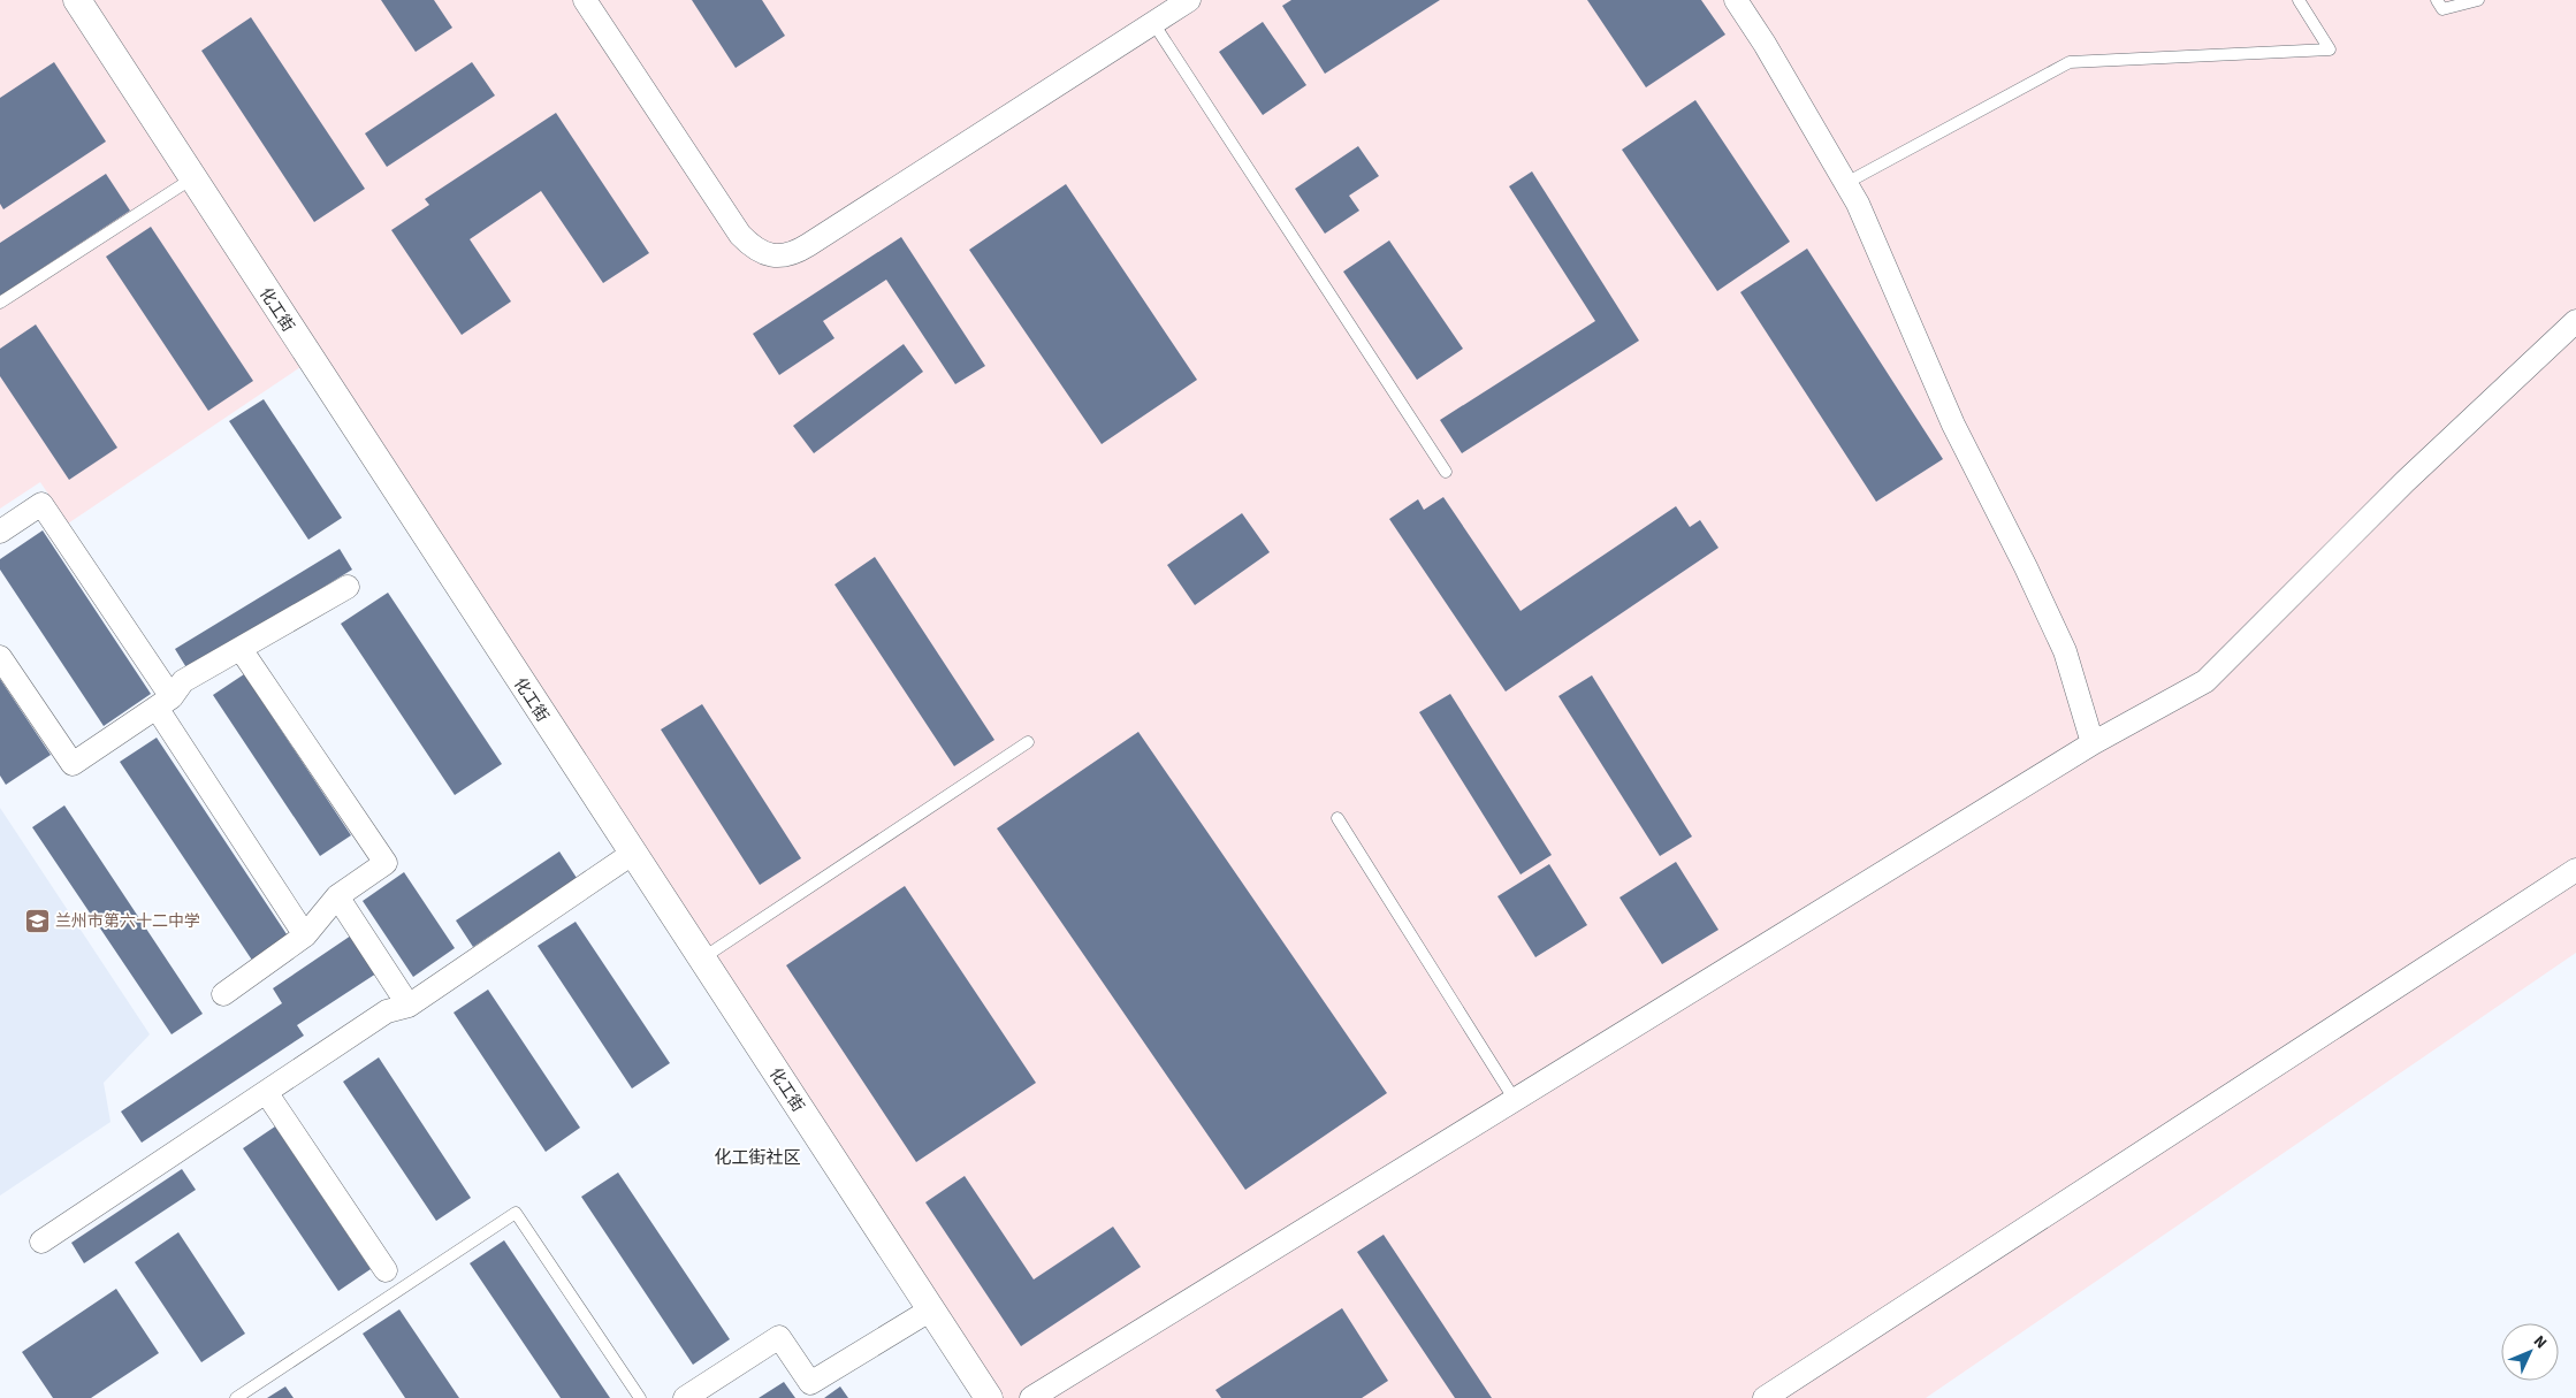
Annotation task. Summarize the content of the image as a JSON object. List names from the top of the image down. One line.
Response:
{"streets":{"street":["化工街"]},"districts":["化工街社区"],"places":{"school or university":["兰州市第六十二中学"]},"north":"top right"}
